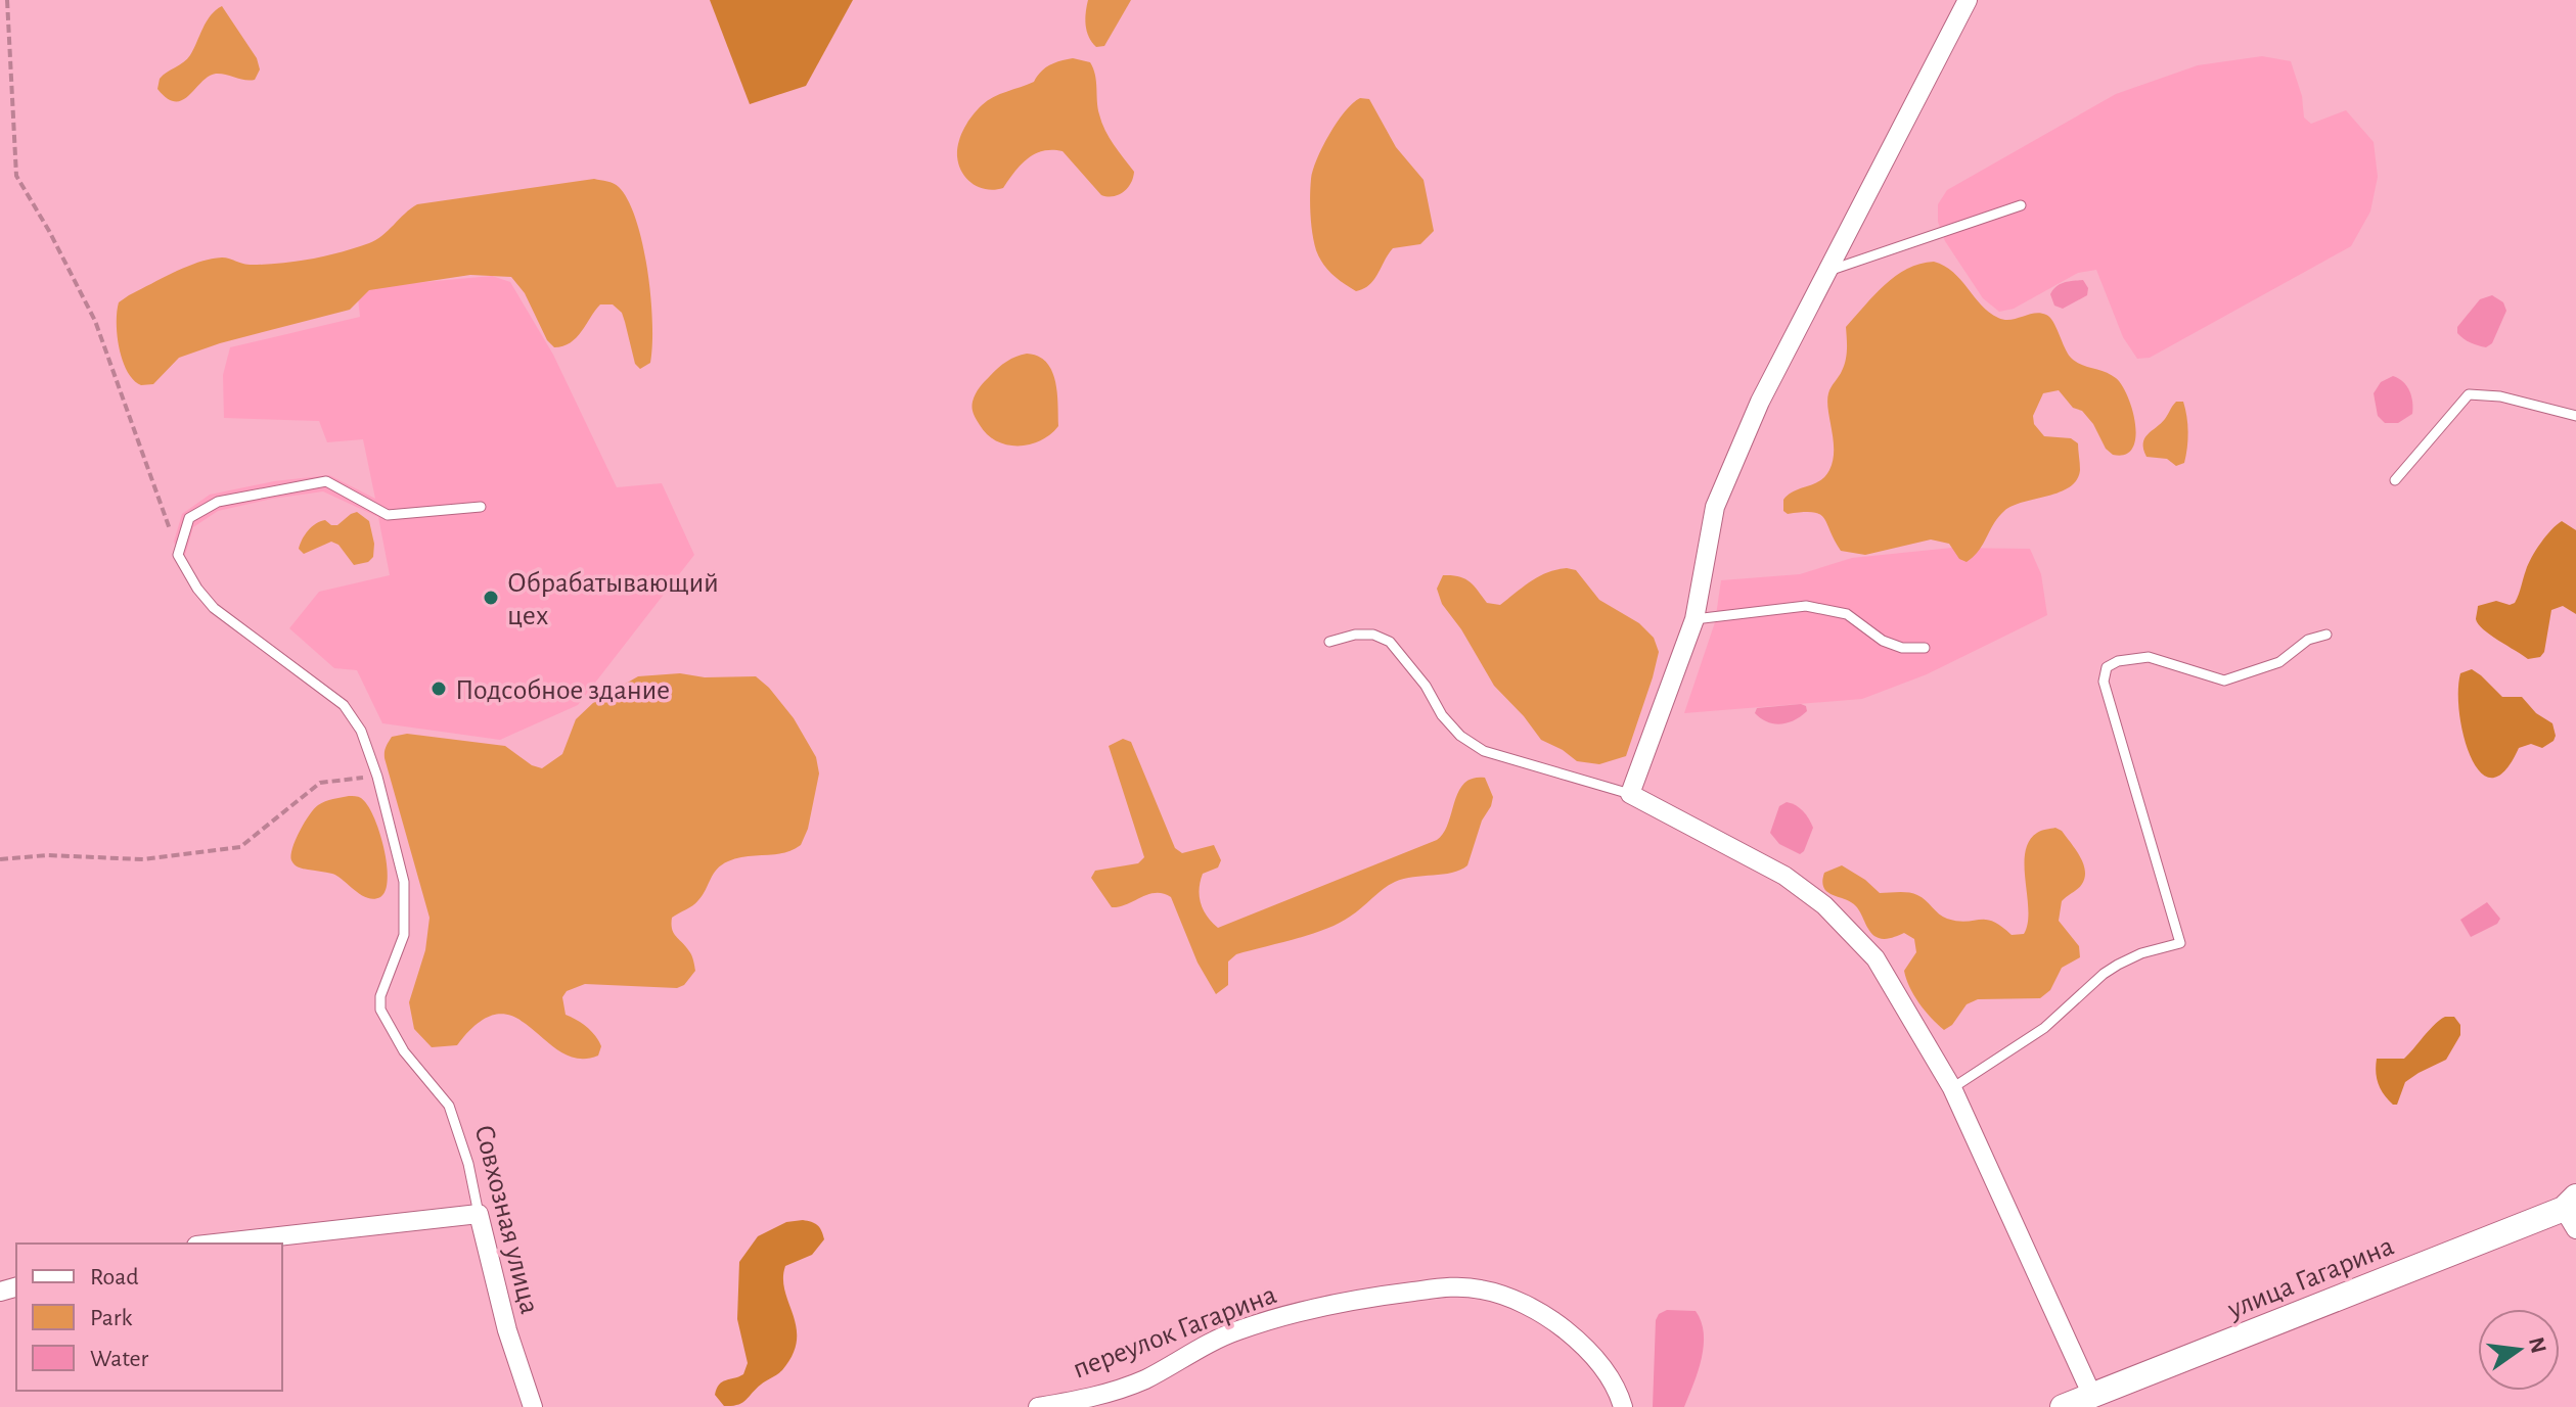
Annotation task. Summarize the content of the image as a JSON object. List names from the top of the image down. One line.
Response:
{"streets":{"main road":["улица Гагарина"],"street":["Совхозная улица","переулок Гагарина"]},"places":["Обрабатывающий цех","Подсобное здание"],"legend":["Road","Park","Water"],"north":"right"}
